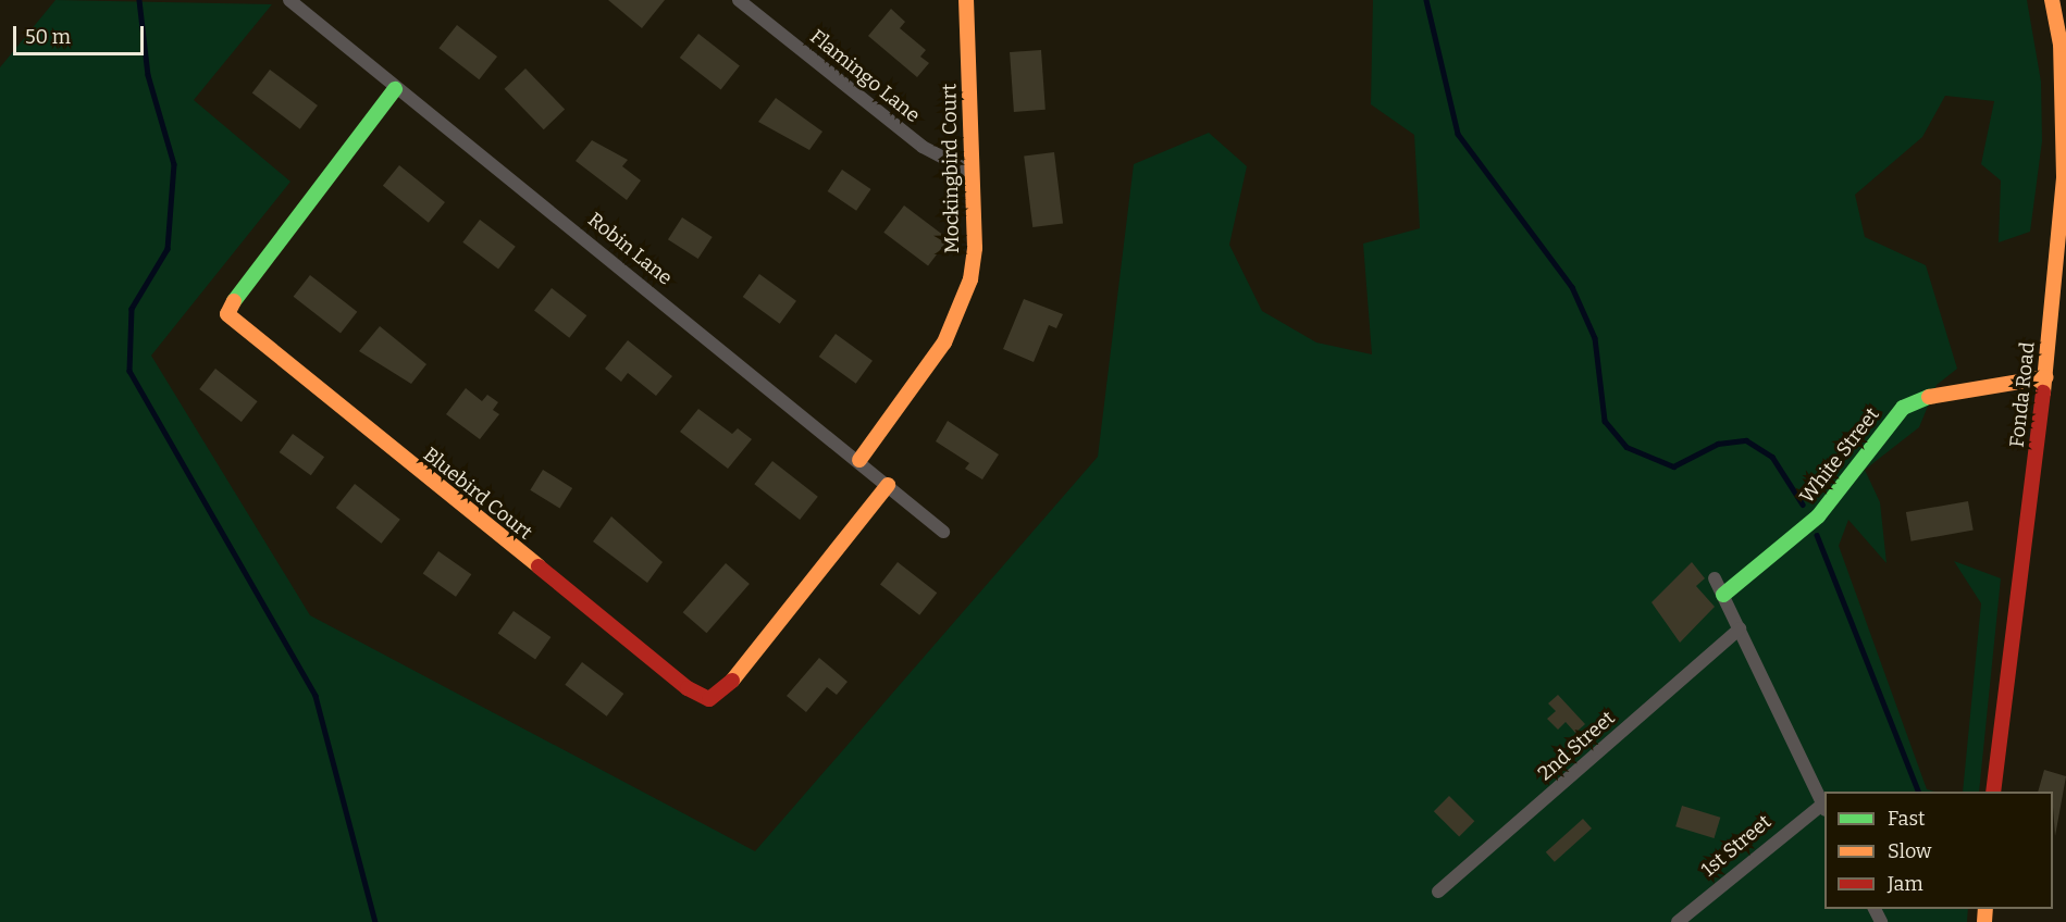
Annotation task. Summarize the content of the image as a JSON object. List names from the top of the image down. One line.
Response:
{"streets":{"street":["Flamingo Lane","Mockingbird Court","Robin Lane","Fonda Road","White Street","Bluebird Court","2nd Street","1st Street"]},"crossings":[["Flamingo Lane","Mockingbird Court"],["Mockingbird Court","Robin Lane"],["Robin Lane","Bluebird Court"],["Fonda Road","White Street"]],"legend":["Fast","Slow","Jam"],"scale_bar":"50 m"}
